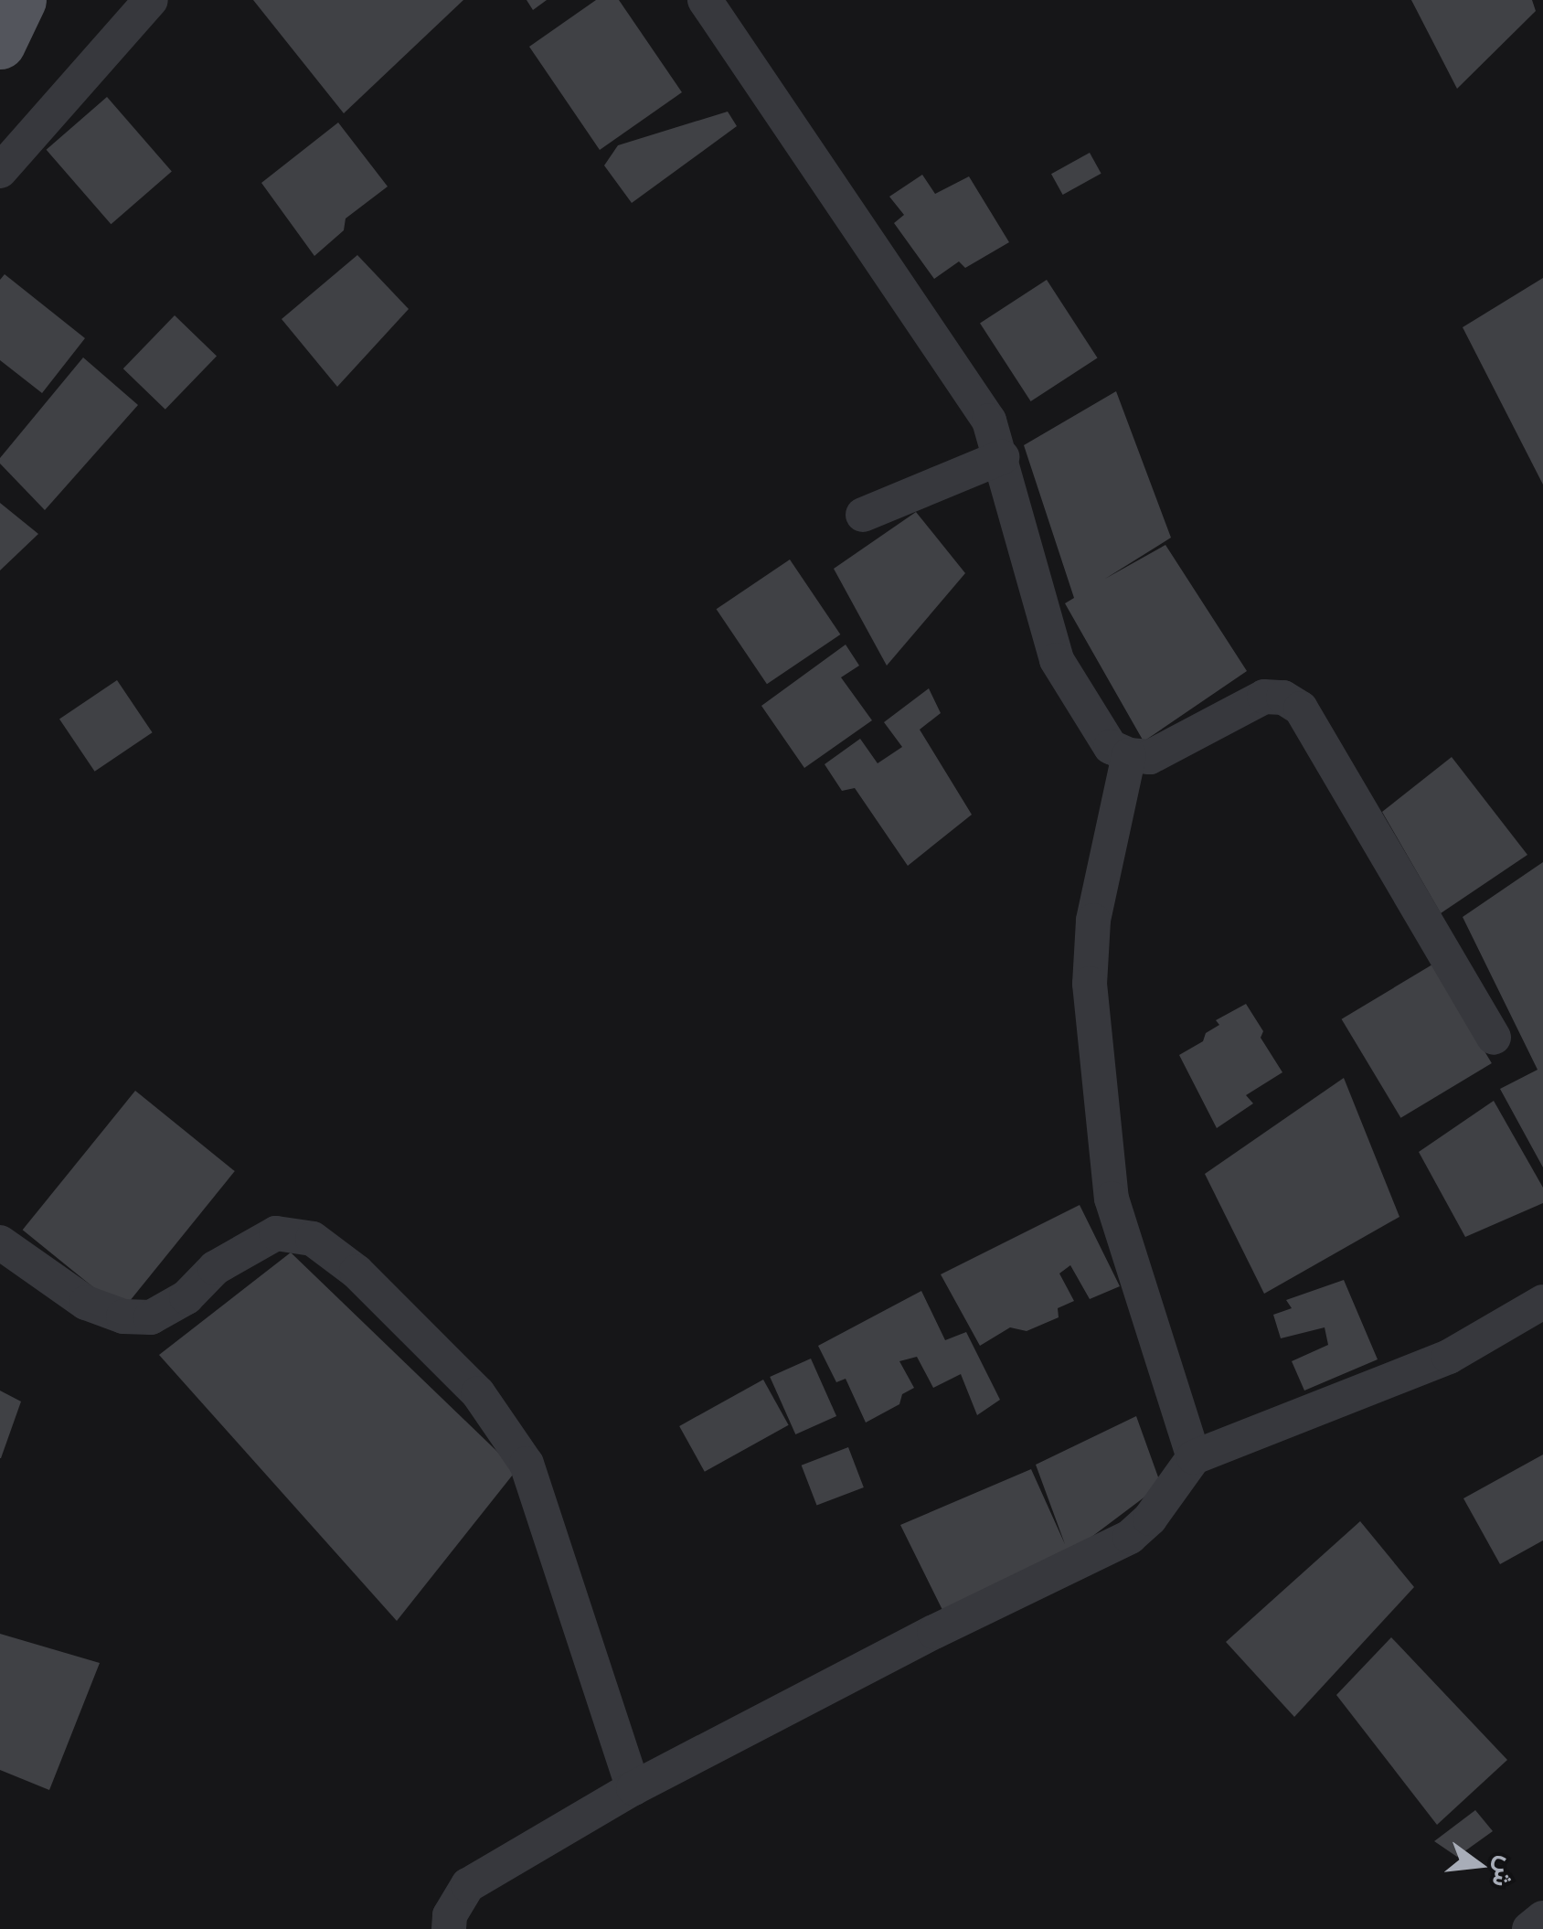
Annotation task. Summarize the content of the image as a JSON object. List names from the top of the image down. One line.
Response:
{"north":"right"}
